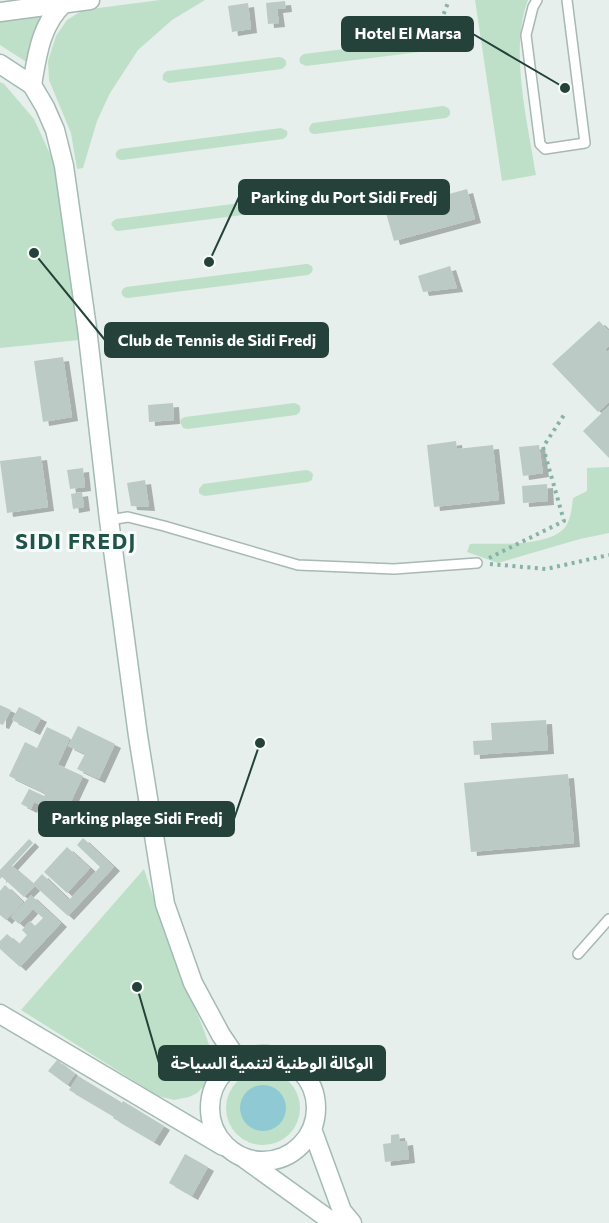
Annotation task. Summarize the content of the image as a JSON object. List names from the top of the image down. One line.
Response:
{"districts":["SIDI FREDJ"],"places":["Hotel El Marsa","Club de Tennis de Sidi Fredj","Parking du Port Sidi Fredj","Parking plage Sidi Fredj","الوكالة الوطنية لتنمية السياحة"]}
